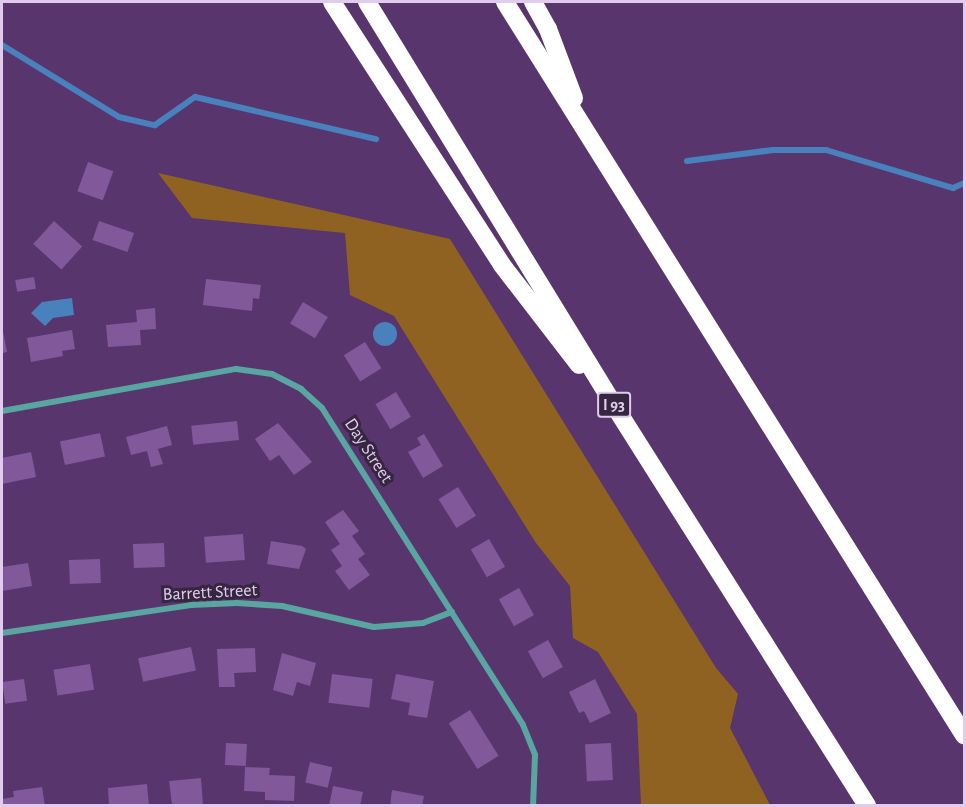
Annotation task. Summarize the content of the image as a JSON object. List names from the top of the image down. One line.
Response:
{"streets":{"highway":["I 93"],"street":["Day Street","Barrett Street"]},"crossings":[["Day Street","Barrett Street"]]}
